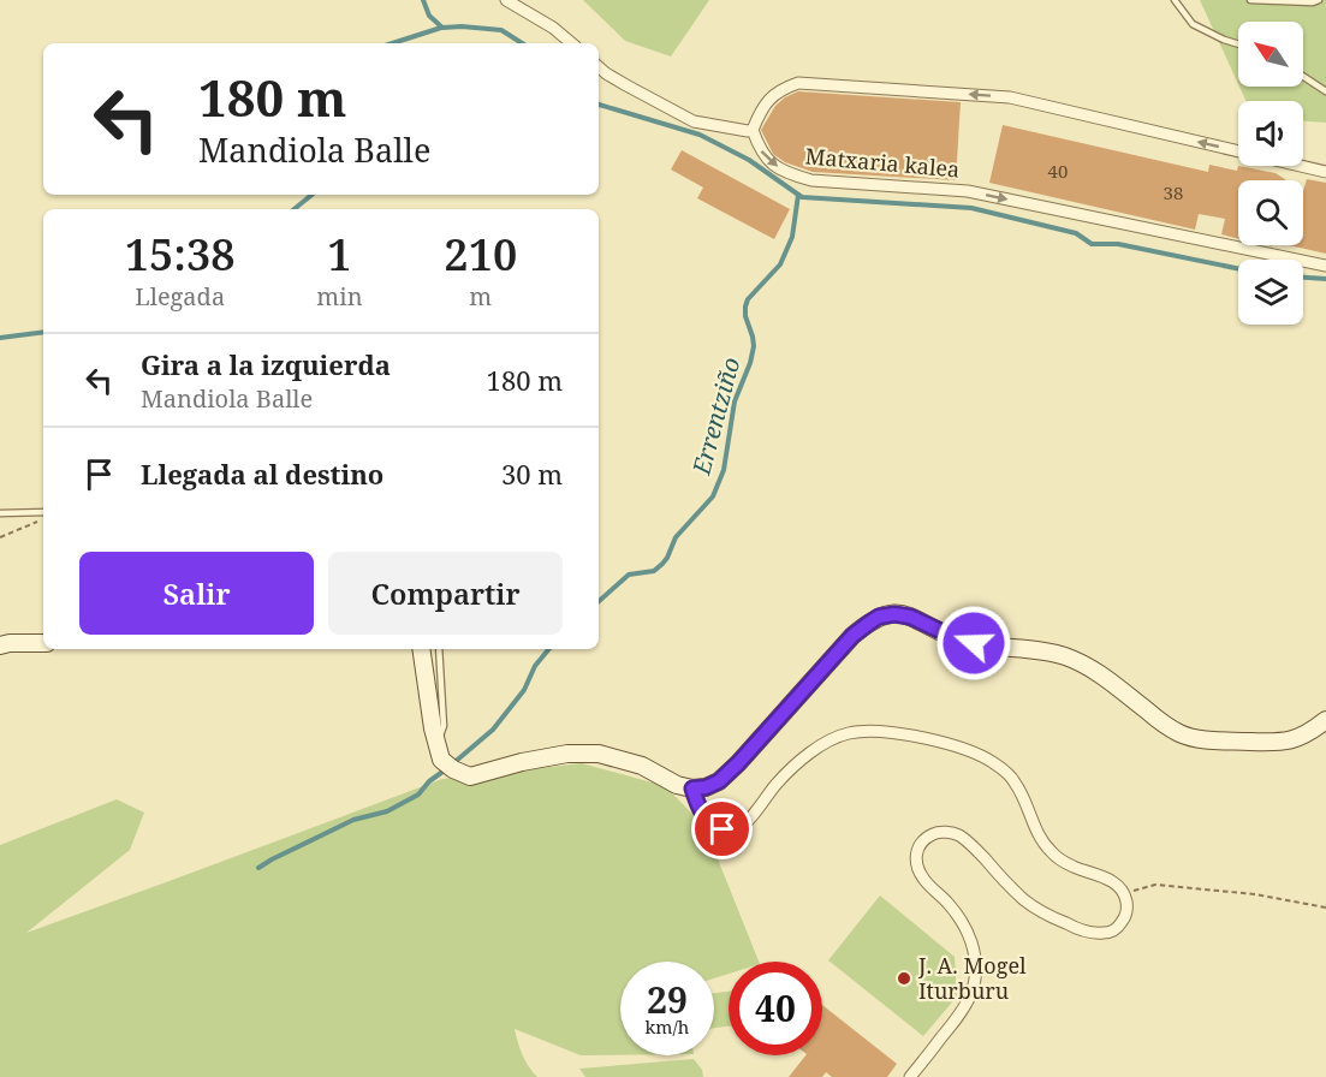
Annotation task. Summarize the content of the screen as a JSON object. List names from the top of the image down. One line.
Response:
{"streets":{"street":["Matxaria kalea"]},"water":["Errentziño"],"places":["J. A. Mogel Iturburu"],"house_numbers":["40","38"],"north":"top left","page":{"turn":["180 m","Mandiola Balle"],"eta":["15:38","Llegada","1","min","210","m"],"list":[{"name":"Gira a la izquierda","note":"Mandiola Balle","value":"180 m"},{"name":"Llegada al destino","value":"30 m"}],"buttons":["Salir","Compartir"],"speed":"29 km/h","limit":"40"}}
